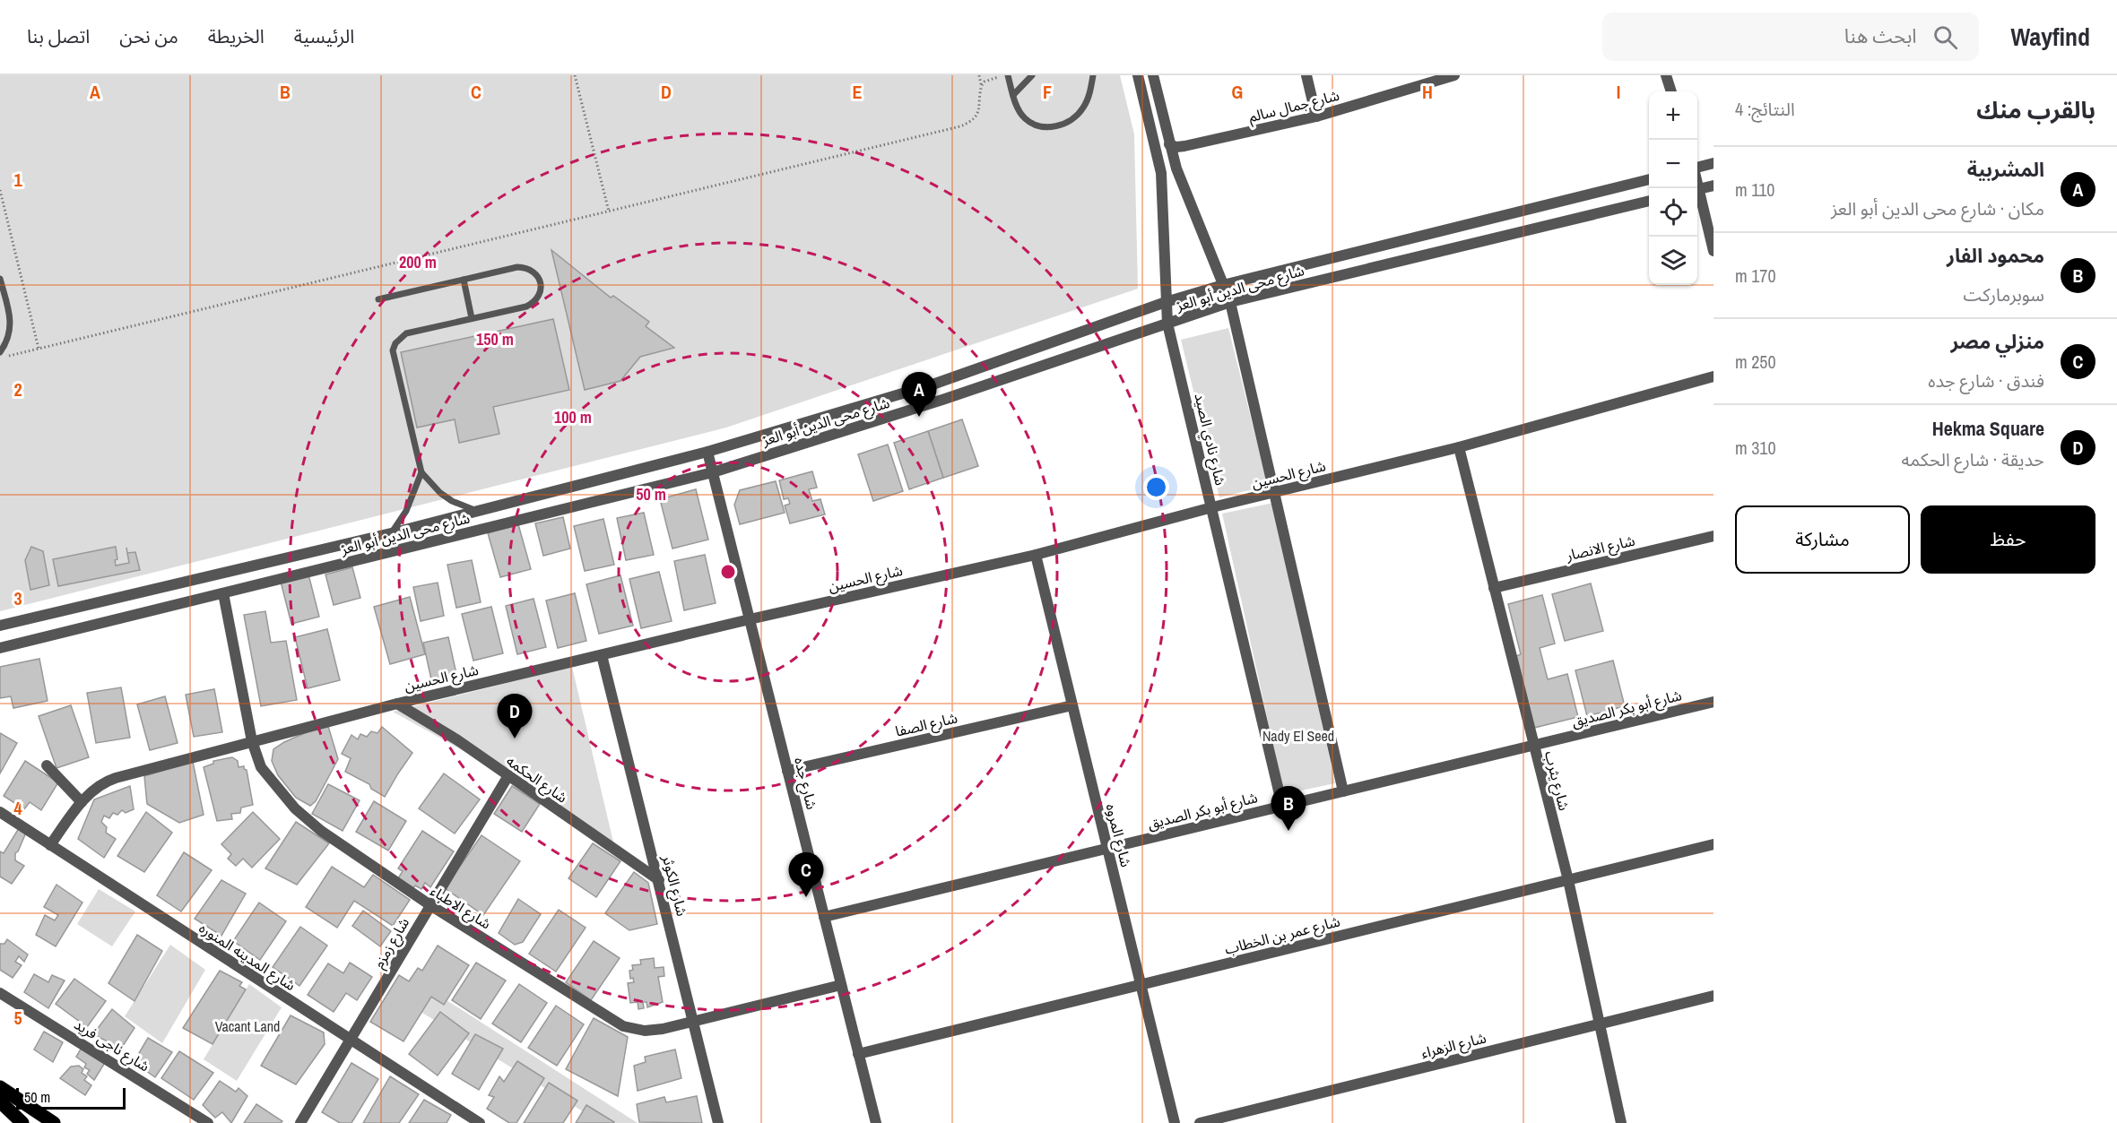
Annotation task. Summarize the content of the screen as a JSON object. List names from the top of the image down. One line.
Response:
{"streets":{"street":["شارع جمال سالم","شارع محى الدين أبو العز","شارع نادي الصيد","شارع الحسين","شارع الانصار","شارع أبو بكر الصديق","شارع الصفا","شارع الحكمه","شارع يثرب","شارع جده","شارع المروه","شارع الكوثر","شارع الاطباء","شارع عمر بن الخطاب","شارع زمزم","شارع المدينه المنوره","شارع ناجى فريد","شارع الزهراء"]},"crossings":[["شارع محى الدين أبو العز","شارع نادي الصيد"],["شارع محى الدين أبو العز","شارع جده"],["شارع محى الدين أبو العز","شارع الاطباء"],["شارع نادي الصيد","شارع الحسين"],["شارع نادي الصيد","شارع أبو بكر الصديق"],["شارع الحسين","شارع الحكمه"],["شارع الحسين","شارع يثرب"],["شارع الحسين","شارع جده"],["شارع الحسين","شارع المروه"],["شارع الحسين","شارع الكوثر"],["شارع الحسين","شارع الاطباء"],["شارع الحسين","شارع المدينه المنوره"],["شارع الانصار","شارع يثرب"],["شارع أبو بكر الصديق","شارع يثرب"],["شارع أبو بكر الصديق","شارع جده"],["شارع أبو بكر الصديق","شارع المروه"],["شارع الصفا","شارع جده"],["شارع الصفا","شارع المروه"],["شارع الحكمه","شارع الكوثر"],["شارع الحكمه","شارع زمزم"],["شارع يثرب","شارع عمر بن الخطاب"],["شارع يثرب","شارع الزهراء"],["شارع جده","شارع الاطباء"],["شارع جده","شارع عمر بن الخطاب"],["شارع المروه","شارع عمر بن الخطاب"],["شارع الكوثر","شارع الاطباء"],["شارع الاطباء","شارع زمزم"],["شارع زمزم","شارع المدينه المنوره"]],"parks":["Nady El Seed","Vacant Land"],"scale_bar":"50 m","page":{"header":"Wayfind","search":"ابحث هنا","nav":["الرئيسية","الخريطة","من نحن","اتصل بنا"],"heading":["بالقرب منك","النتائج: 4"],"map_buttons":["+","−"],"list":[{"mark":"A","name":"المشربية","note":"مكان · شارع محى الدين أبو العز","value":"110 m"},{"mark":"B","name":"محمود الفار","note":"سوبرماركت","value":"170 m"},{"mark":"C","name":"منزلي مصر","note":"فندق · شارع جده","value":"250 m"},{"mark":"D","name":"Hekma Square","note":"حديقة · شارع الحكمه","value":"310 m"}],"pins":["A","D","B","C"],"buttons":["حفظ","مشاركة"],"scale":"50 m"},"grid":{"columns":["A","B","C","D","E","F","G","H","I"],"rows":["1","2","3","4","5"]},"rings":["200 m","150 m","100 m","50 m"]}
